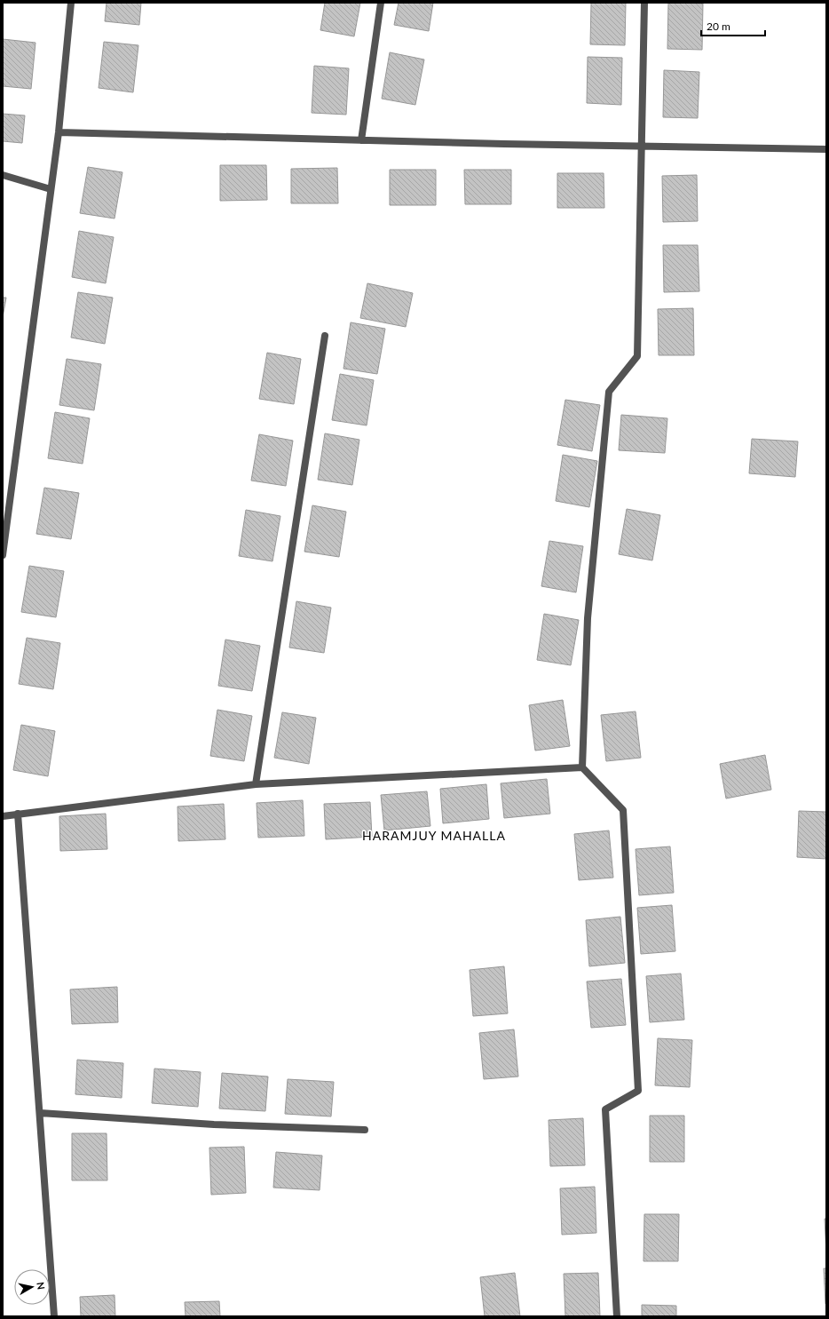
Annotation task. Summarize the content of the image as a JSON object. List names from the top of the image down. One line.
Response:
{"districts":["HARAMJUY MAHALLA"],"scale_bar":"20 m","north":"right"}
